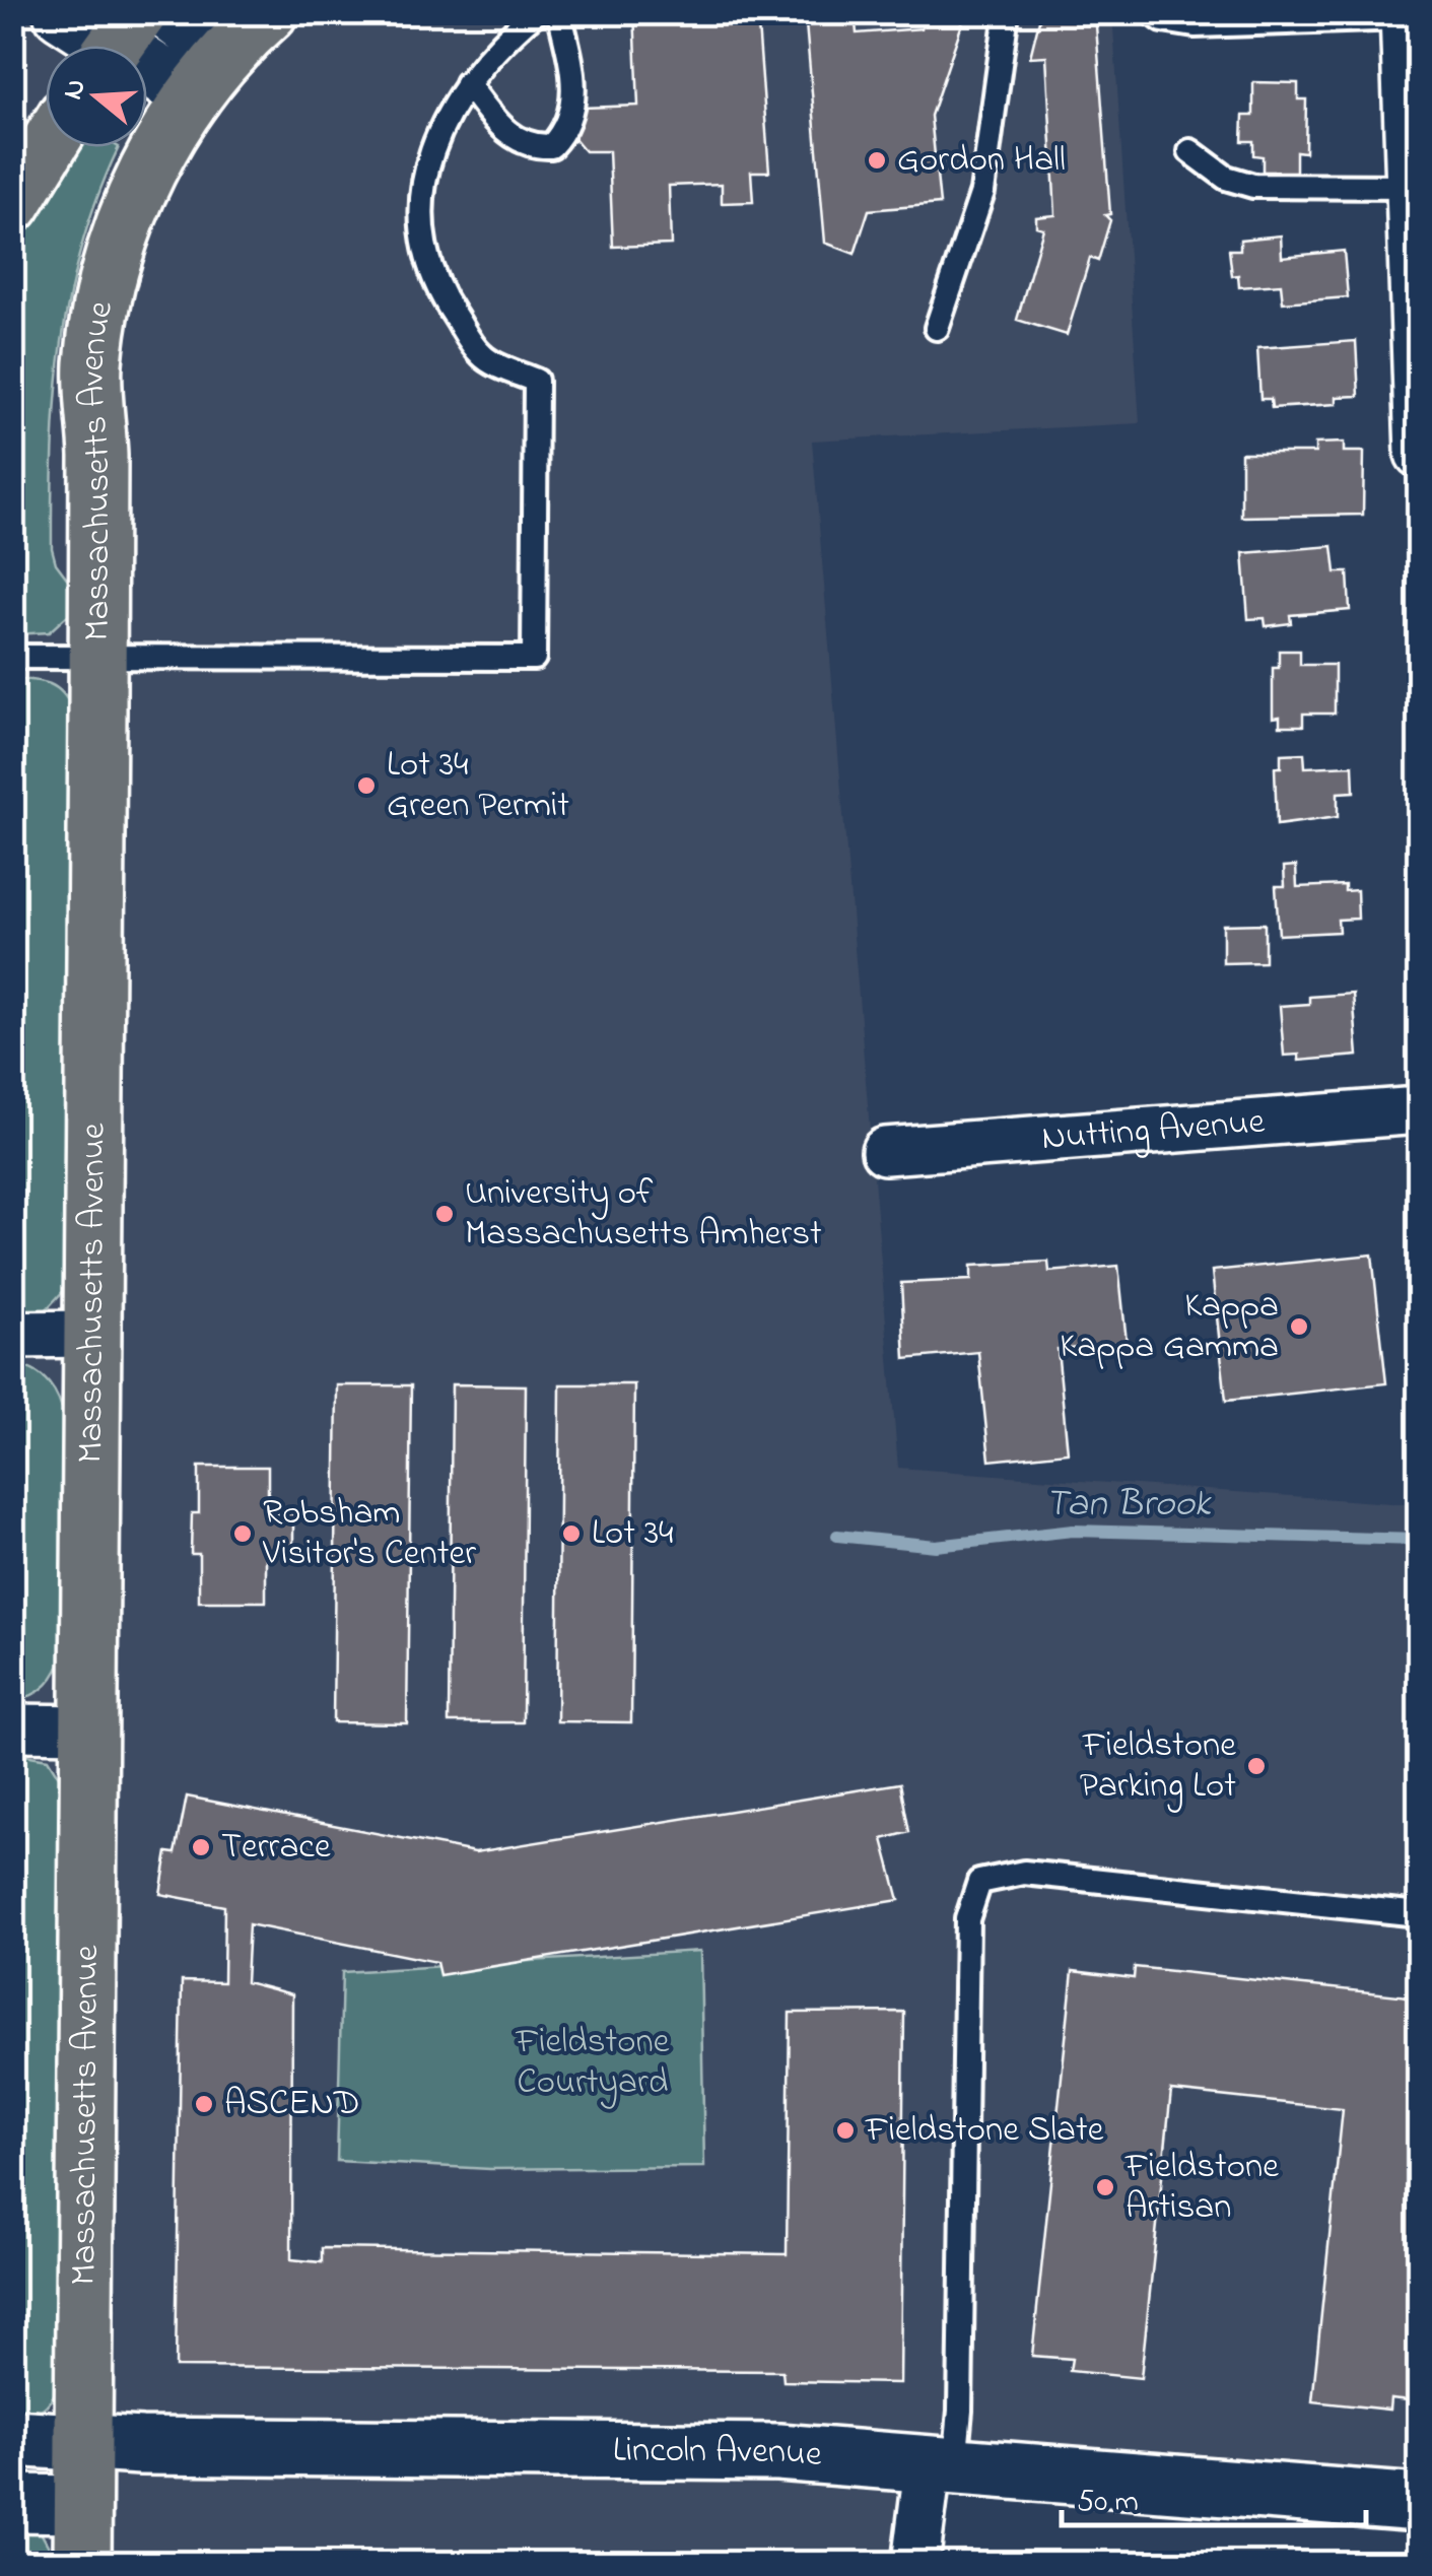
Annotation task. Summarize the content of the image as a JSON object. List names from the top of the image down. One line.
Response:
{"streets":{"main road":["Massachusetts Avenue"],"street":["Nutting Avenue","Lincoln Avenue"]},"crossings":[["Massachusetts Avenue","Lincoln Avenue"]],"water":["Tan Brook"],"parks":["Fieldstone Courtyard"],"places":["Gordon Hall","Lot 34 Green Permit","University of Massachusetts Amherst","Kappa Kappa Gamma","Robsham Visitor's Center","Lot 34","Fieldstone Parking Lot","Terrace","ASCEND","Fieldstone Slate","Fieldstone Artisan"],"scale_bar":"50 m","north":"left"}
